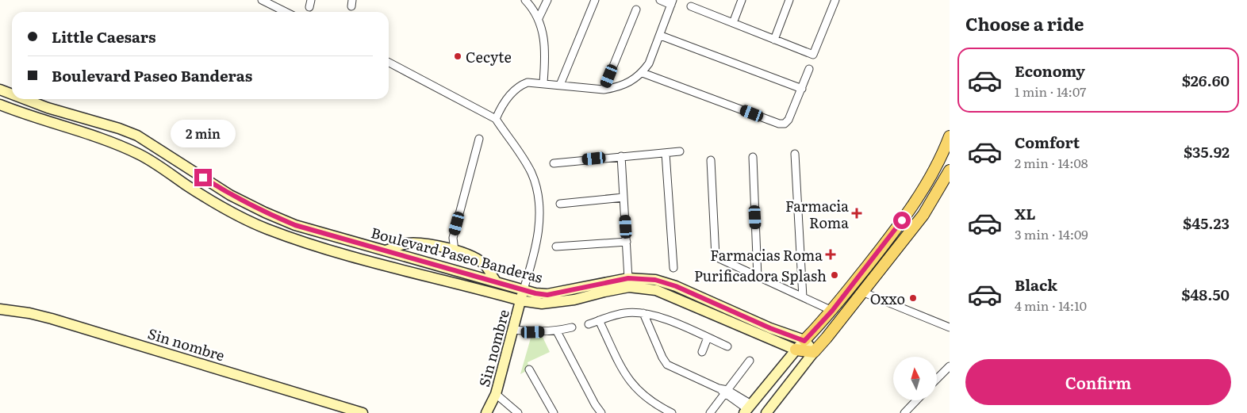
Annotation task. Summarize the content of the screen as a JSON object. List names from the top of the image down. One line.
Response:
{"streets":{"main road":["Boulevard Paseo Banderas","Sin nombre"]},"crossings":[["Boulevard Paseo Banderas","Sin nombre"]],"places":{"other":["Cecyte","Purificadora Splash","Oxxo"],"health":["Farmacia Roma","Farmacias Roma"]},"north":"top","page":{"heading":"Choose a ride","banner":["Little Caesars","Boulevard Paseo Banderas"],"list":[{"name":"Economy","note":"1 min · 14:07","value":"$26.60"},{"name":"Comfort","note":"2 min · 14:08","value":"$35.92"},{"name":"XL","note":"3 min · 14:09","value":"$45.23"},{"name":"Black","note":"4 min · 14:10","value":"$48.50"}],"bubble":"2 min","buttons":"Confirm"}}
